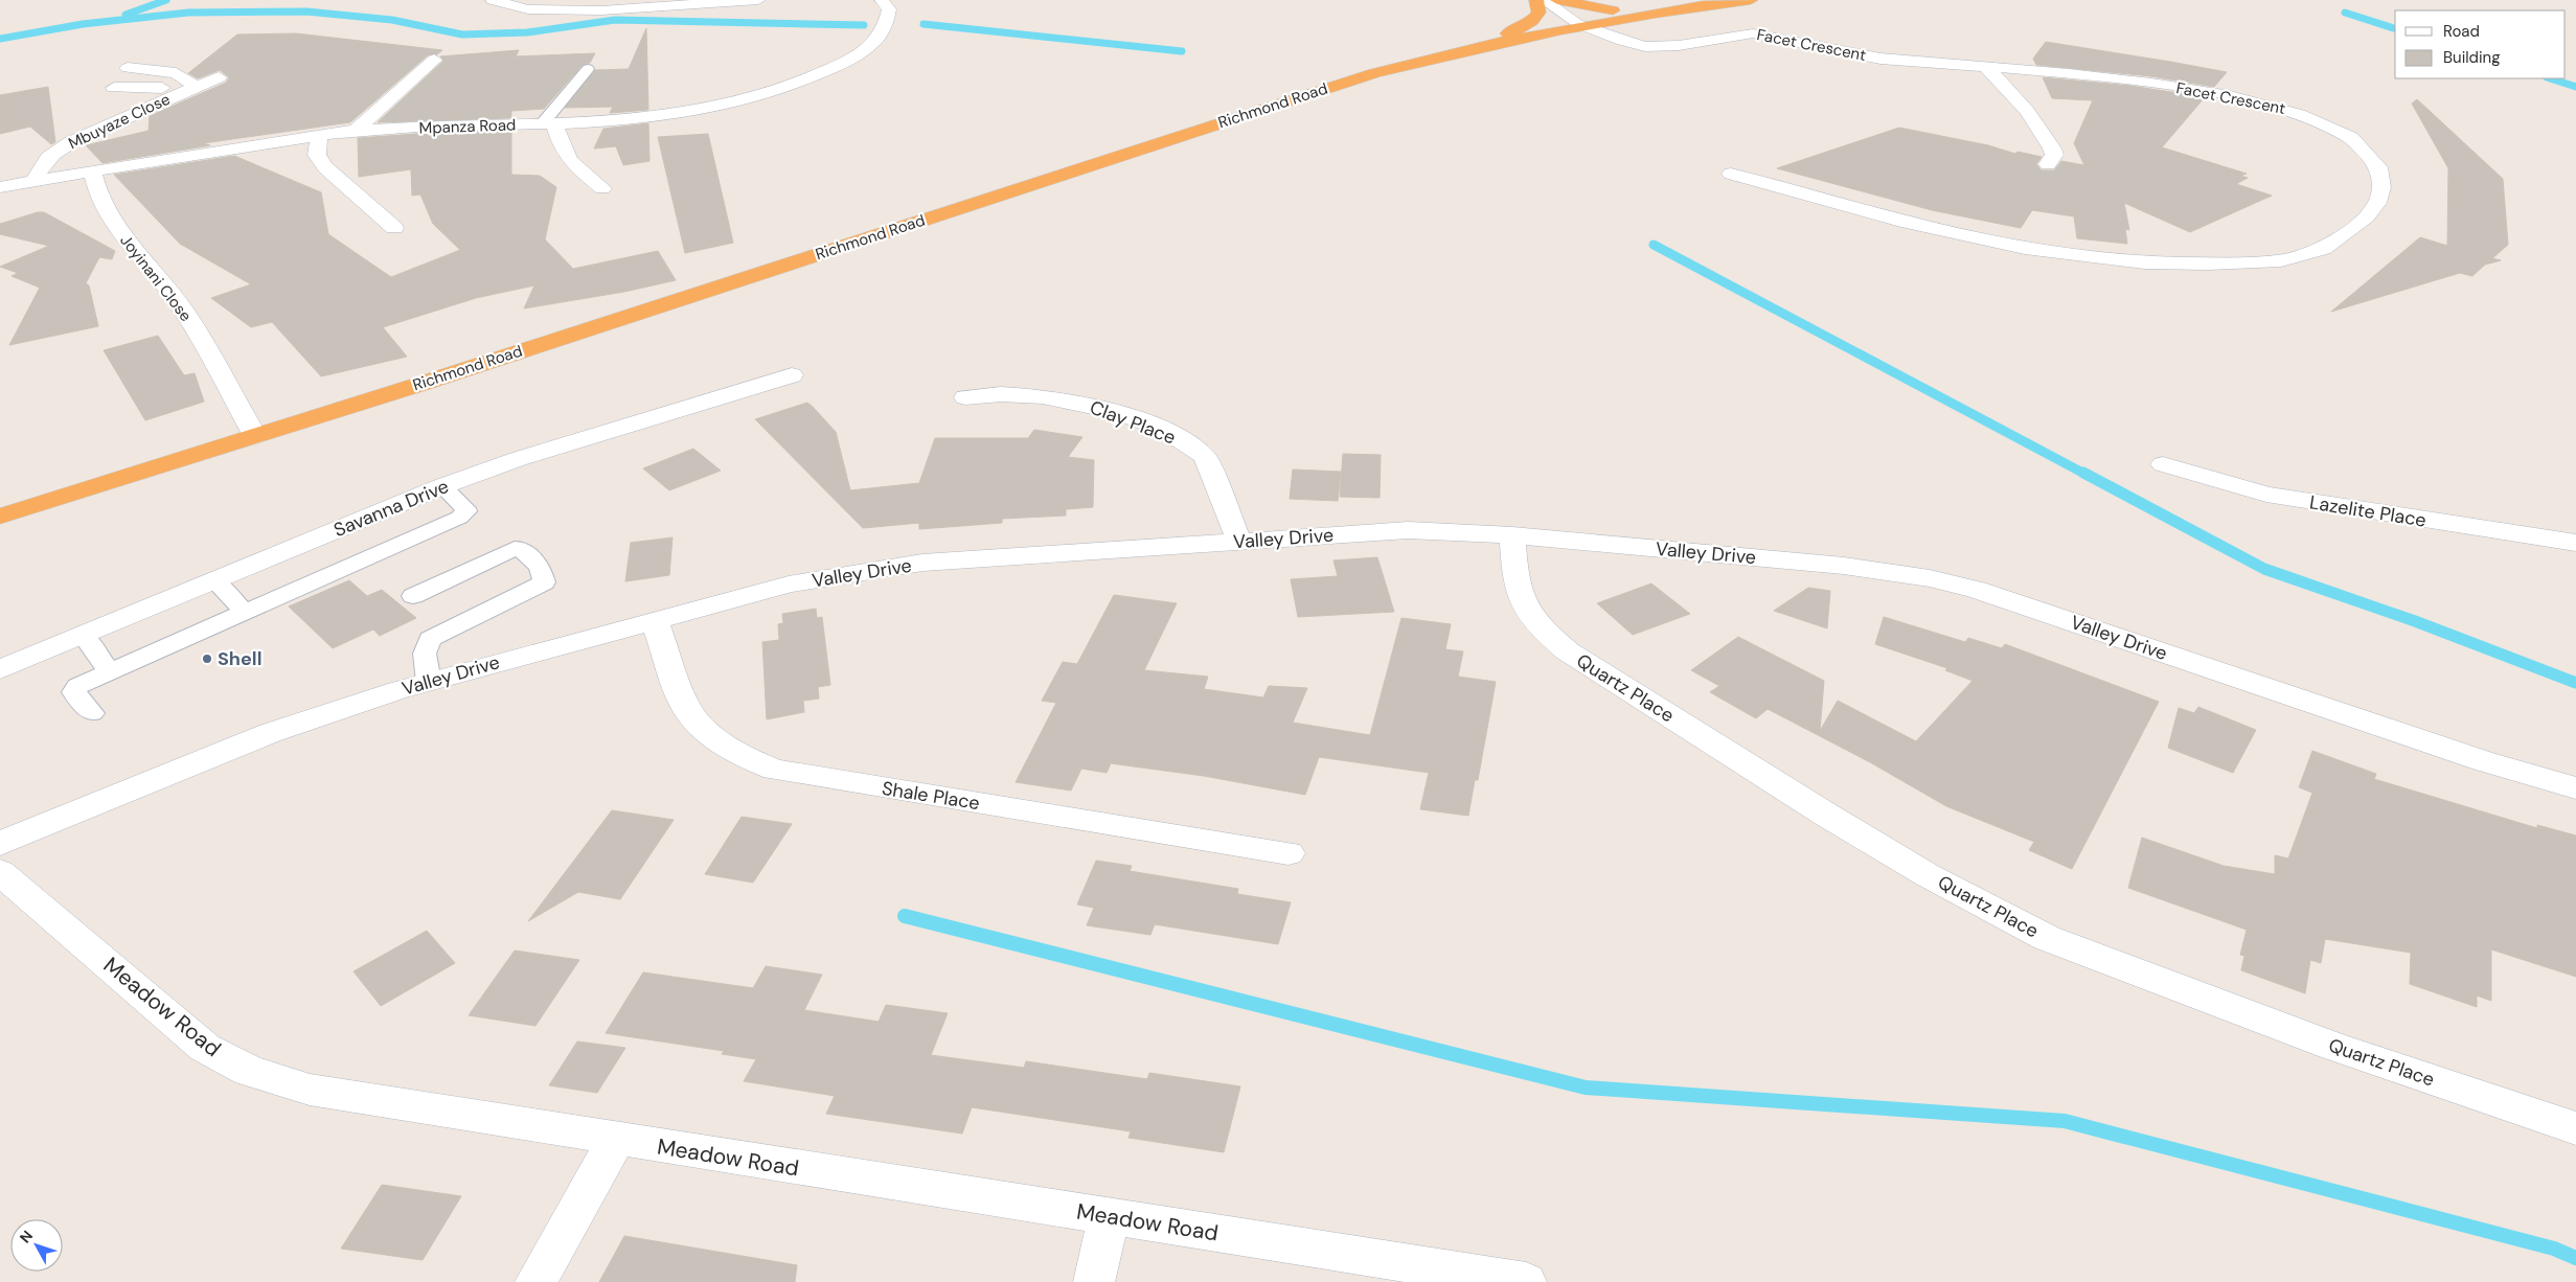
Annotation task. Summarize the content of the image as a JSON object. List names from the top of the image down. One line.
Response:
{"streets":{"highway":["Richmond Road"],"street":["Facet Crescent","Mbuyaze Close","Mpanza Road","Joyinani Close","Clay Place","Savanna Drive","Lazelite Place","Valley Drive","Quartz Place","Shale Place","Meadow Road"]},"crossings":[["Facet Crescent","Richmond Road"],["Richmond Road","Joyinani Close"],["Mbuyaze Close","Mpanza Road"],["Mpanza Road","Joyinani Close"],["Clay Place","Valley Drive"],["Valley Drive","Quartz Place"],["Valley Drive","Shale Place"]],"places":["Shell"],"legend":["Road","Building"],"north":"top left"}
